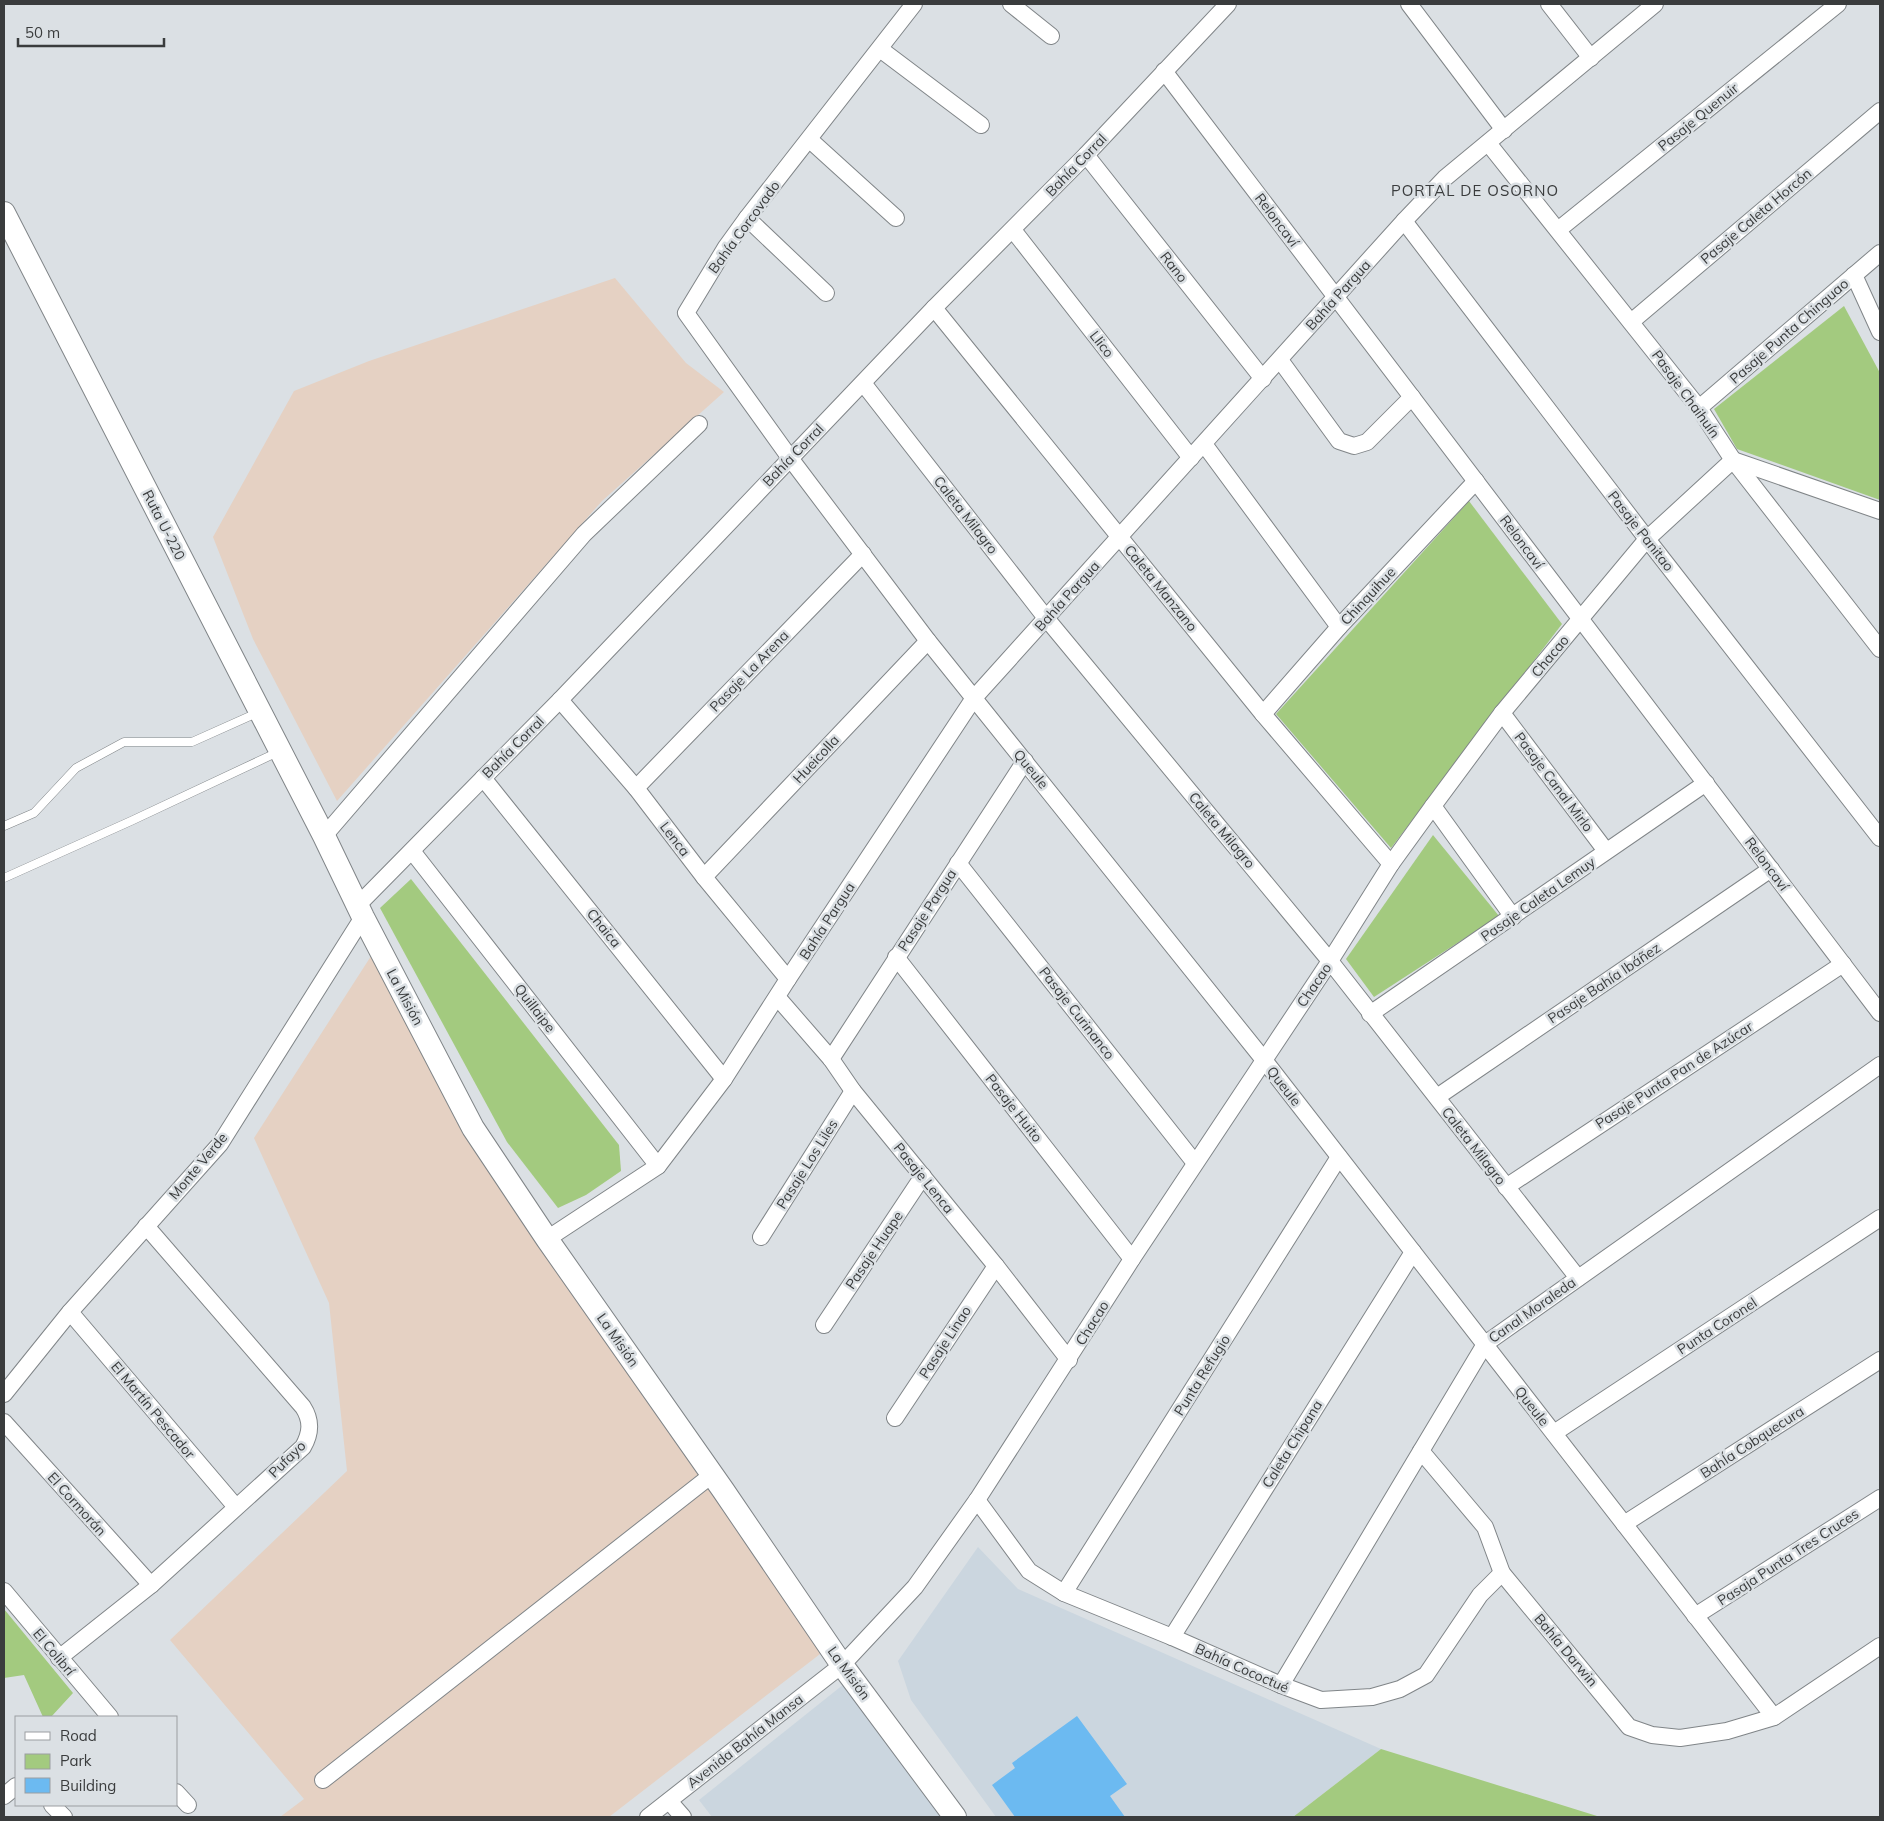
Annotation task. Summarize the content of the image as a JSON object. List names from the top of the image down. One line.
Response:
{"streets":{"street":["Pasaje Quenuir","Bahía Corral","Pasaje Caleta Horcón","Reloncaví","Bahía Corcovado","Rano","Bahía Pargua","Pasaje Punta Chinguao","Llico","Pasaje Chaihuín","Caleta Milagro","Ruta U-220","Pasaje Panitao","Caleta Manzano","Chinquihue","Chacao","Pasaje La Arena","Hueicolla","Queule","Pasaje Canal Mirlo","Lenca","Pasaje Caleta Lemuy","Pasaje Pargua","Chaica","Pasaje Bahía Ibáñez","La Misión","Quillaipe","Pasaje Curinanco","Pasaje Punta Pan de Azúcar","Pasaje Huito","Pasaje Los Liles","Monte Verde","Pasaje Lenca","Pasaje Huape","Canal Moraleda","Punta Coronel","Pasaje Linao","Punta Refugio","El Martín Pescador","BahÍa Cobquecura","Caleta Chipana","Pufayo","El Cormorán","Pasaja Punta Tres Cruces","Bahía Darwin","El Colibrí","Bahía Cococtué","Avenida Bahía Mansa"]},"crossings":[["Pasaje Quenuir","Pasaje Chaihuín"],["Bahía Corral","Reloncaví"],["Bahía Corral","Bahía Corcovado"],["Bahía Corral","Rano"],["Bahía Corral","Llico"],["Bahía Corral","Caleta Milagro"],["Bahía Corral","Caleta Manzano"],["Bahía Corral","Queule"],["Bahía Corral","Lenca"],["Bahía Corral","Chaica"],["Bahía Corral","La Misión"],["Bahía Corral","Quillaipe"],["Bahía Corral","Monte Verde"],["Pasaje Caleta Horcón","Pasaje Chaihuín"],["Reloncaví","Bahía Pargua"],["Reloncaví","Chinquihue"],["Reloncaví","Chacao"],["Reloncaví","Pasaje Caleta Lemuy"],["Reloncaví","Pasaje Bahía Ibáñez"],["Reloncaví","Pasaje Punta Pan de Azúcar"],["Bahía Corcovado","Queule"],["Rano","Bahía Pargua"],["Bahía Pargua","Llico"],["Bahía Pargua","Pasaje Chaihuín"],["Bahía Pargua","Caleta Milagro"],["Bahía Pargua","Pasaje Panitao"],["Bahía Pargua","Caleta Manzano"],["Bahía Pargua","Queule"],["Bahía Pargua","Lenca"],["Bahía Pargua","Chaica"],["Bahía Pargua","La Misión"],["Bahía Pargua","Quillaipe"],["Bahía Pargua","Pasaje Lenca"],["Pasaje Punta Chinguao","Pasaje Chaihuín"],["Pasaje Chaihuín","Chacao"],["Caleta Milagro","Chacao"],["Caleta Milagro","Pasaje Caleta Lemuy"],["Caleta Milagro","Pasaje Bahía Ibáñez"],["Caleta Milagro","Pasaje Punta Pan de Azúcar"],["Caleta Milagro","Canal Moraleda"],["Ruta U-220","La Misión"],["Pasaje Panitao","Chacao"],["Caleta Manzano","Chinquihue"],["Caleta Manzano","Chacao"],["Chacao","Queule"],["Chacao","Pasaje Canal Mirlo"],["Chacao","La Misión"],["Chacao","Pasaje Curinanco"],["Chacao","Pasaje Huito"],["Chacao","Pasaje Lenca"],["Chacao","Bahía Cococtué"],["Chacao","Avenida Bahía Mansa"],["Pasaje La Arena","Queule"],["Pasaje La Arena","Lenca"],["Hueicolla","Queule"],["Hueicolla","Lenca"],["Queule","Pasaje Pargua"],["Queule","Canal Moraleda"],["Queule","Punta Coronel"],["Queule","Punta Refugio"],["Queule","BahÍa Cobquecura"],["Queule","Caleta Chipana"],["Queule","Pasaja Punta Tres Cruces"],["Queule","Bahía Darwin"],["Pasaje Canal Mirlo","Pasaje Caleta Lemuy"],["Pasaje Pargua","Pasaje Curinanco"],["Pasaje Pargua","Pasaje Huito"],["Pasaje Pargua","Pasaje Lenca"],["La Misión","Monte Verde"],["La Misión","Avenida Bahía Mansa"],["Pasaje Los Liles","Pasaje Lenca"],["Monte Verde","El Martín Pescador"],["Monte Verde","Pufayo"],["Pasaje Lenca","Pasaje Huape"],["Pasaje Lenca","Pasaje Linao"],["Canal Moraleda","Bahía Darwin"],["Canal Moraleda","Bahía Cococtué"],["Punta Refugio","Bahía Cococtué"],["El Martín Pescador","Pufayo"],["Caleta Chipana","Bahía Cococtué"],["Pufayo","El Cormorán"],["Pufayo","El Colibrí"],["Bahía Darwin","Bahía Cococtué"]],"districts":["PORTAL DE OSORNO"],"legend":["Road","Park","Building"],"scale_bar":"50 m"}
